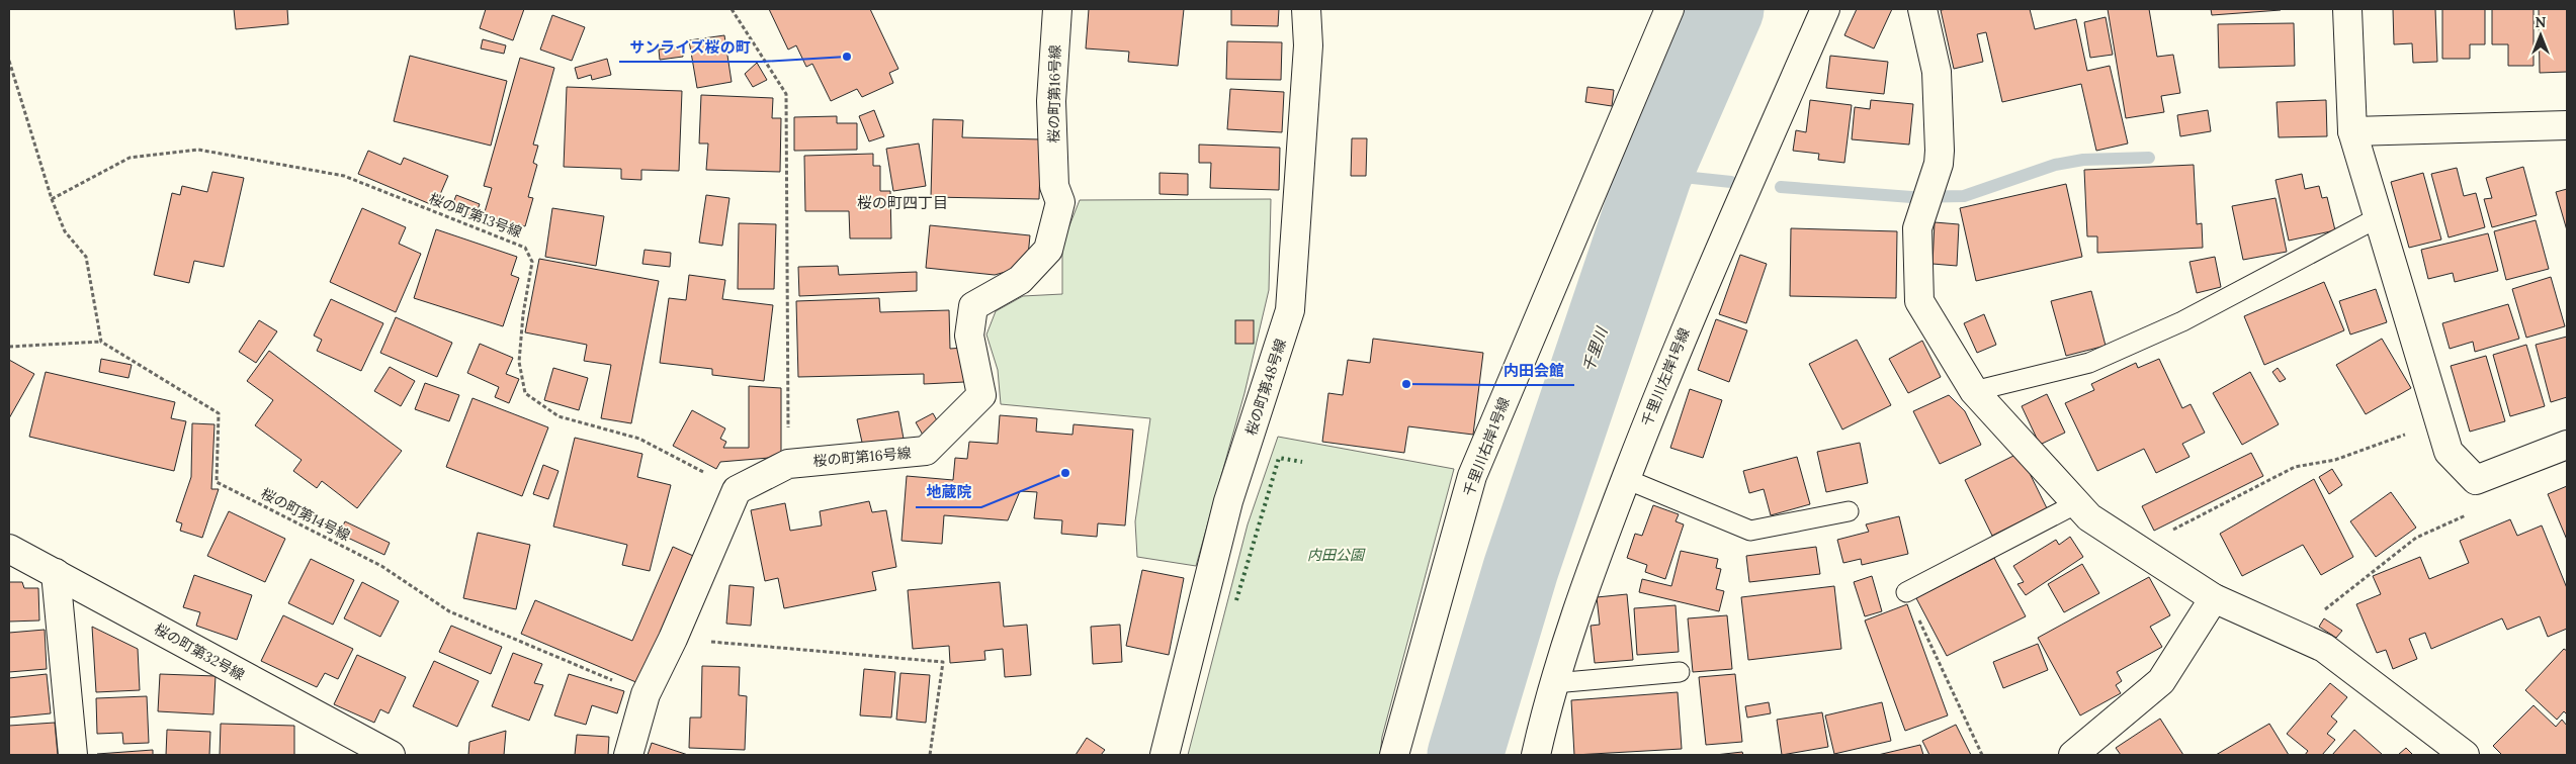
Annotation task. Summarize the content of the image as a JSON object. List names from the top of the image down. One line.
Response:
{"streets":{"street":["桜の町第16号線","千里川左岸1号線","桜の町第48号線","千里川右岸1号線","桜の町第32号線"],"path":["桜の町第13号線","桜の町第14号線"]},"crossings":[["桜の町第16号線","桜の町第13号線"]],"districts":["桜の町四丁目"],"water":["千里川"],"parks":["内田公園"],"places":["サンライズ桜の町","内田会館","地蔵院"],"north":"top"}
